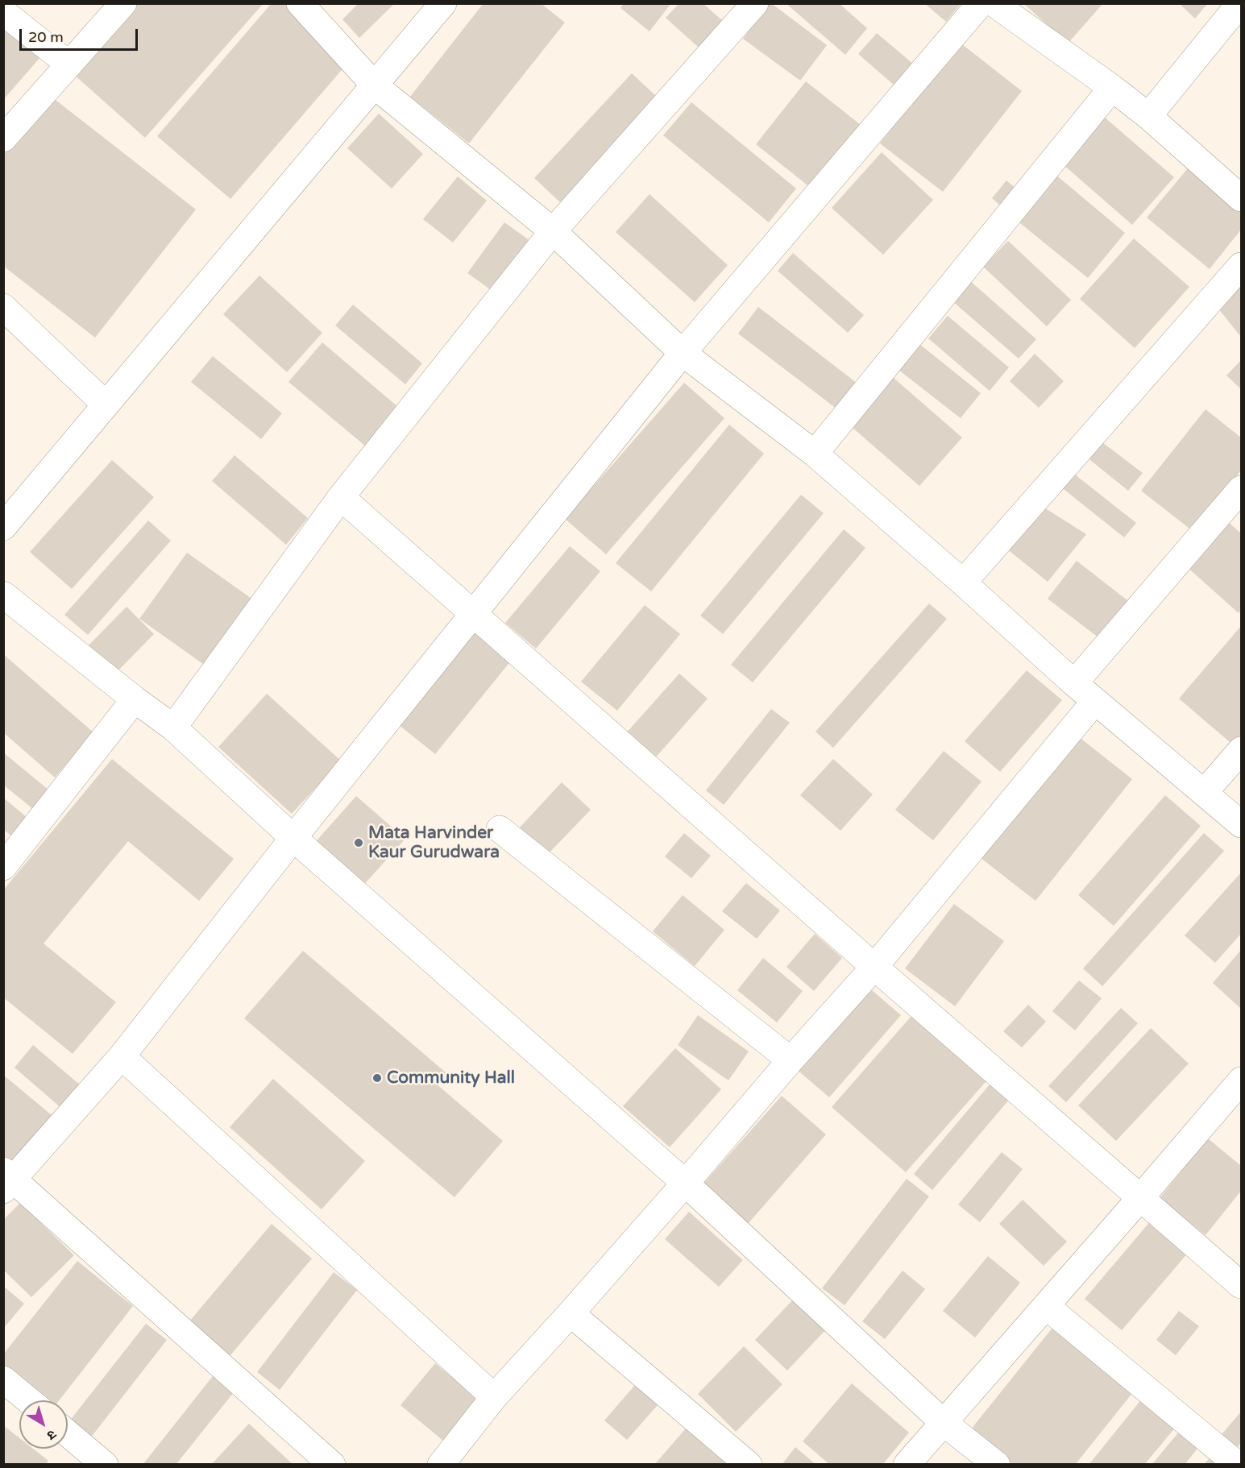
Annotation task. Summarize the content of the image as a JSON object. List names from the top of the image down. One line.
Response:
{"places":["Mata Harvinder Kaur Gurudwara","Community Hall"],"scale_bar":"20 m","north":"bottom right"}
